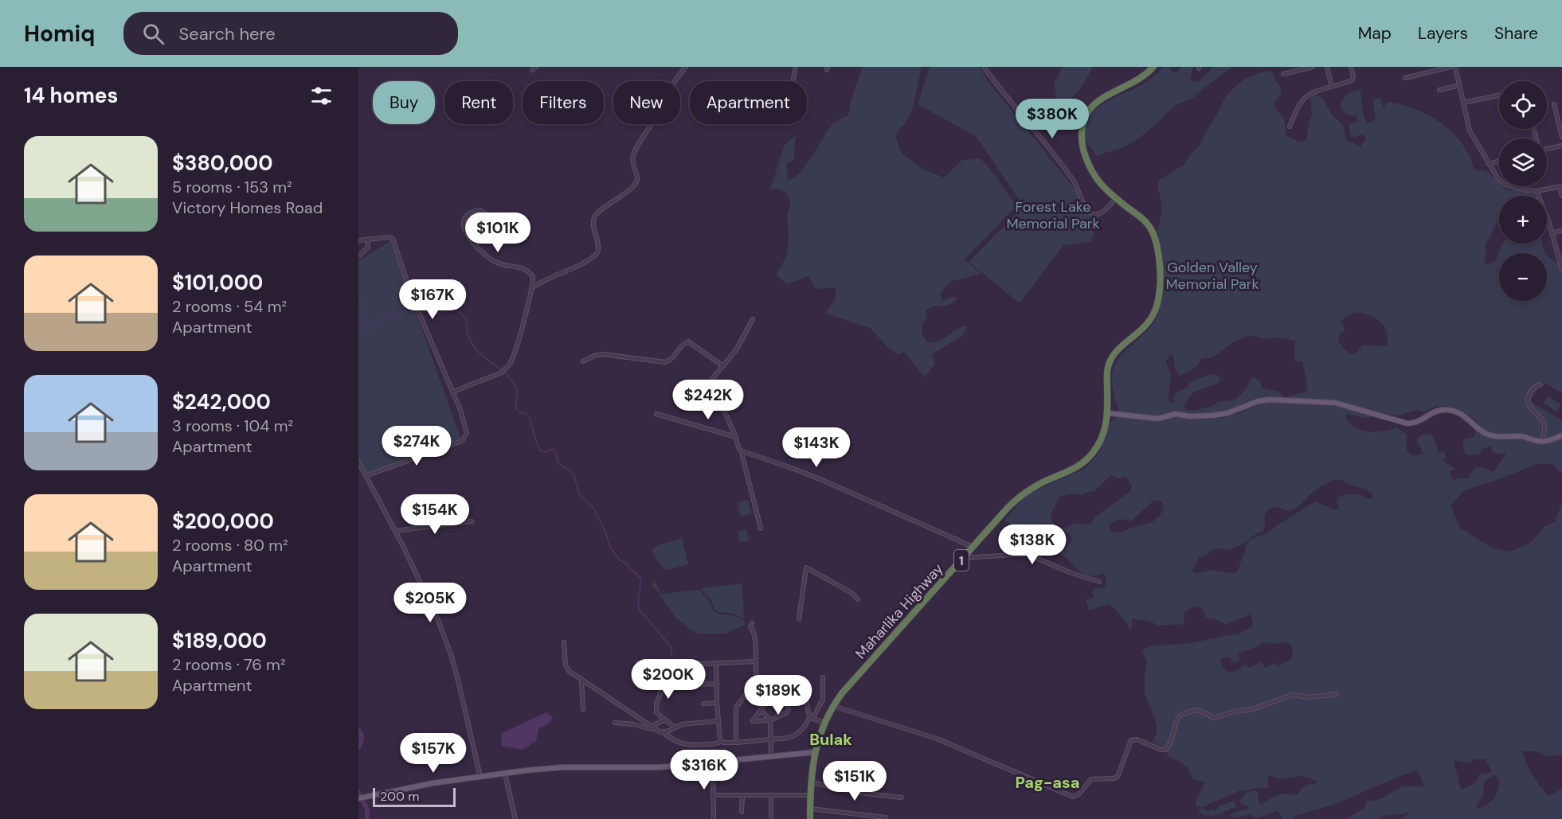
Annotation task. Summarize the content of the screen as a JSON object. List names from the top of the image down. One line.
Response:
{"streets":{"highway":["1","Maharlika Highway"]},"crossings":[["1","Maharlika Highway"]],"districts":["Bulak","Pag-asa"],"parks":["Forest Lake Memorial Park","Golden Valley Memorial Park"],"scale_bar":"200 m","page":{"header":"Homiq","search":"Search here","nav":["Map","Layers","Share"],"heading":"14 homes","map_buttons":["+","−"],"chip":["Buy","Rent","Filters","New","Apartment"],"price":["$380K","$101K","$167K","$242K","$274K","$143K","$154K","$138K","$205K","$200K","$189K","$157K","$316K","$151K"],"list":[{"name":"$380,000","note":"5 rooms · 153 m² · Victory Homes Road"},{"name":"$101,000","note":"2 rooms · 54 m² · Apartment"},{"name":"$242,000","note":"3 rooms · 104 m² · Apartment"},{"name":"$200,000","note":"2 rooms · 80 m² · Apartment"},{"name":"$189,000","note":"2 rooms · 76 m² · Apartment"}],"scale":"200 m"}}
